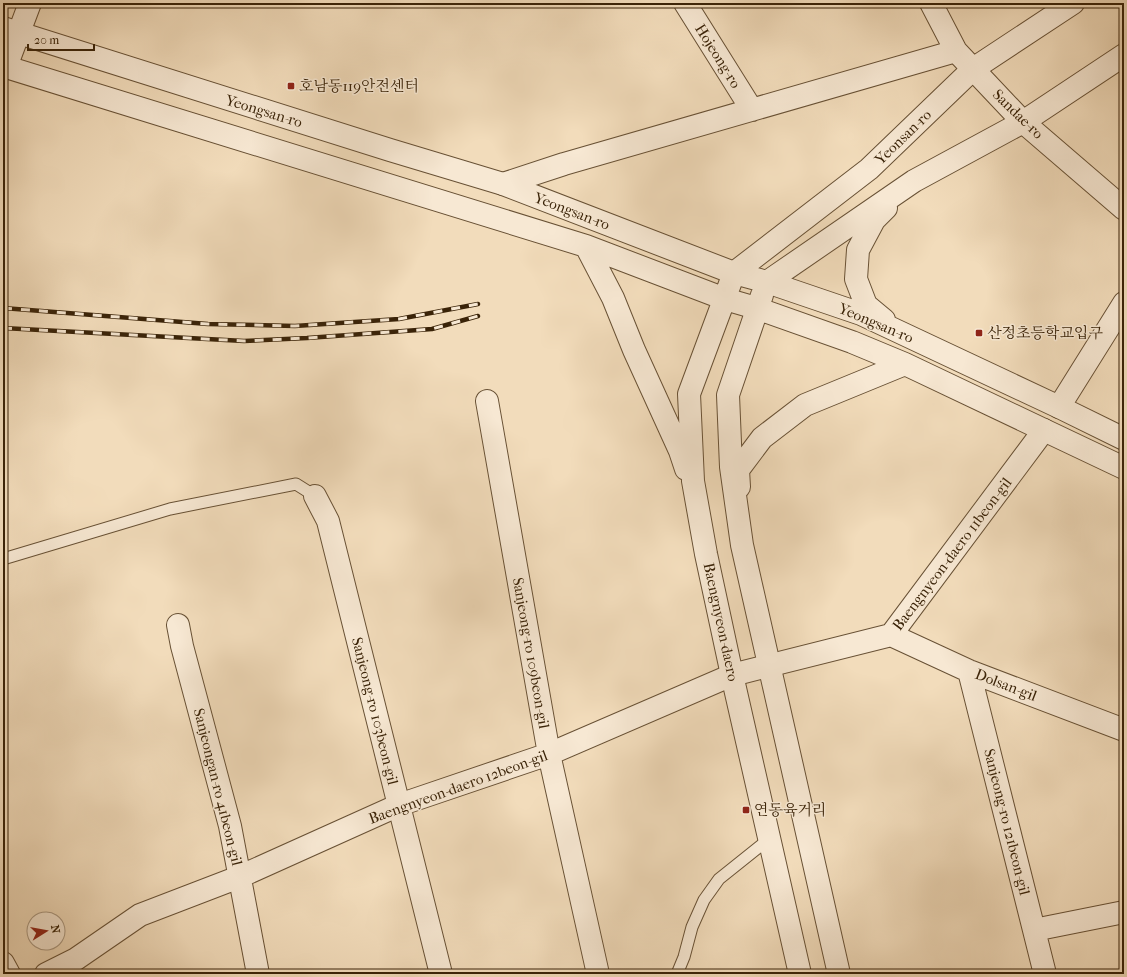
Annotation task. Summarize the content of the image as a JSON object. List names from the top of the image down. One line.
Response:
{"streets":{"street":["Hojeong-ro","Yeongsan-ro","Sandae-ro","Yeonsan-ro","Baengnyeon-daero 11beon-gil","Baengnyeon-daero","Sanjeong-ro 109beon-gil","Dolsan-gil","Sanjeong-ro 103beon-gil","Sanjeongan-ro 41beon-gil","Baengnyeon-daero 12beon-gil","Sanjeong-ro 121beon-gil"]},"crossings":[["Yeongsan-ro","Yeonsan-ro"],["Yeongsan-ro","Baengnyeon-daero 11beon-gil"],["Yeongsan-ro","Baengnyeon-daero"],["Sandae-ro","Yeonsan-ro"],["Yeonsan-ro","Baengnyeon-daero"],["Baengnyeon-daero 11beon-gil","Dolsan-gil"],["Baengnyeon-daero 11beon-gil","Baengnyeon-daero 12beon-gil"],["Baengnyeon-daero","Baengnyeon-daero 12beon-gil"],["Sanjeong-ro 109beon-gil","Baengnyeon-daero 12beon-gil"],["Dolsan-gil","Sanjeong-ro 121beon-gil"],["Sanjeong-ro 103beon-gil","Baengnyeon-daero 12beon-gil"],["Sanjeongan-ro 41beon-gil","Baengnyeon-daero 12beon-gil"]],"places":{"transit":["호남동119안전센터","산정초등학교입구","연동육거리"]},"scale_bar":"20 m","north":"right"}
